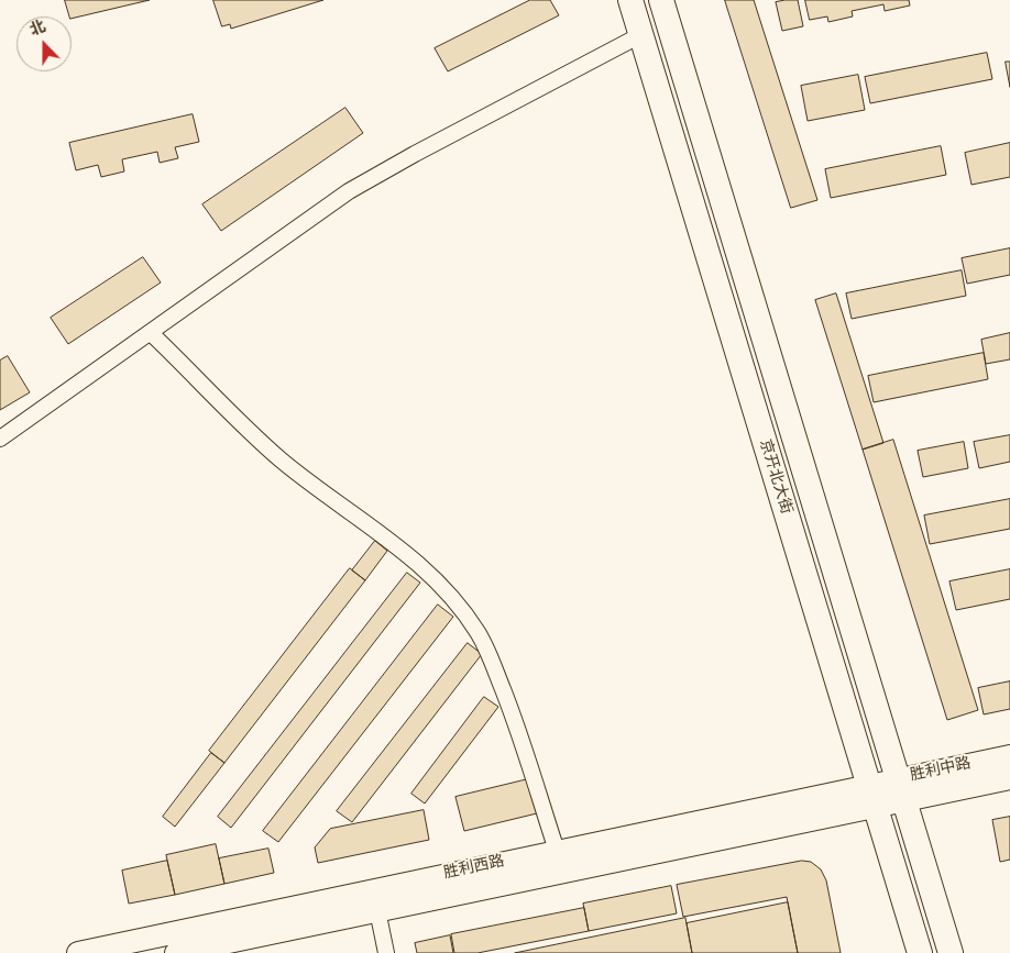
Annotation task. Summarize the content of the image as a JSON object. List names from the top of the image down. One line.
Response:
{"streets":{"main road":["京开北大街"],"street":["胜利中路","胜利西路"]},"crossings":[["京开北大街","胜利中路"],["京开北大街","胜利西路"],["胜利中路","胜利西路"]],"north":"top"}
